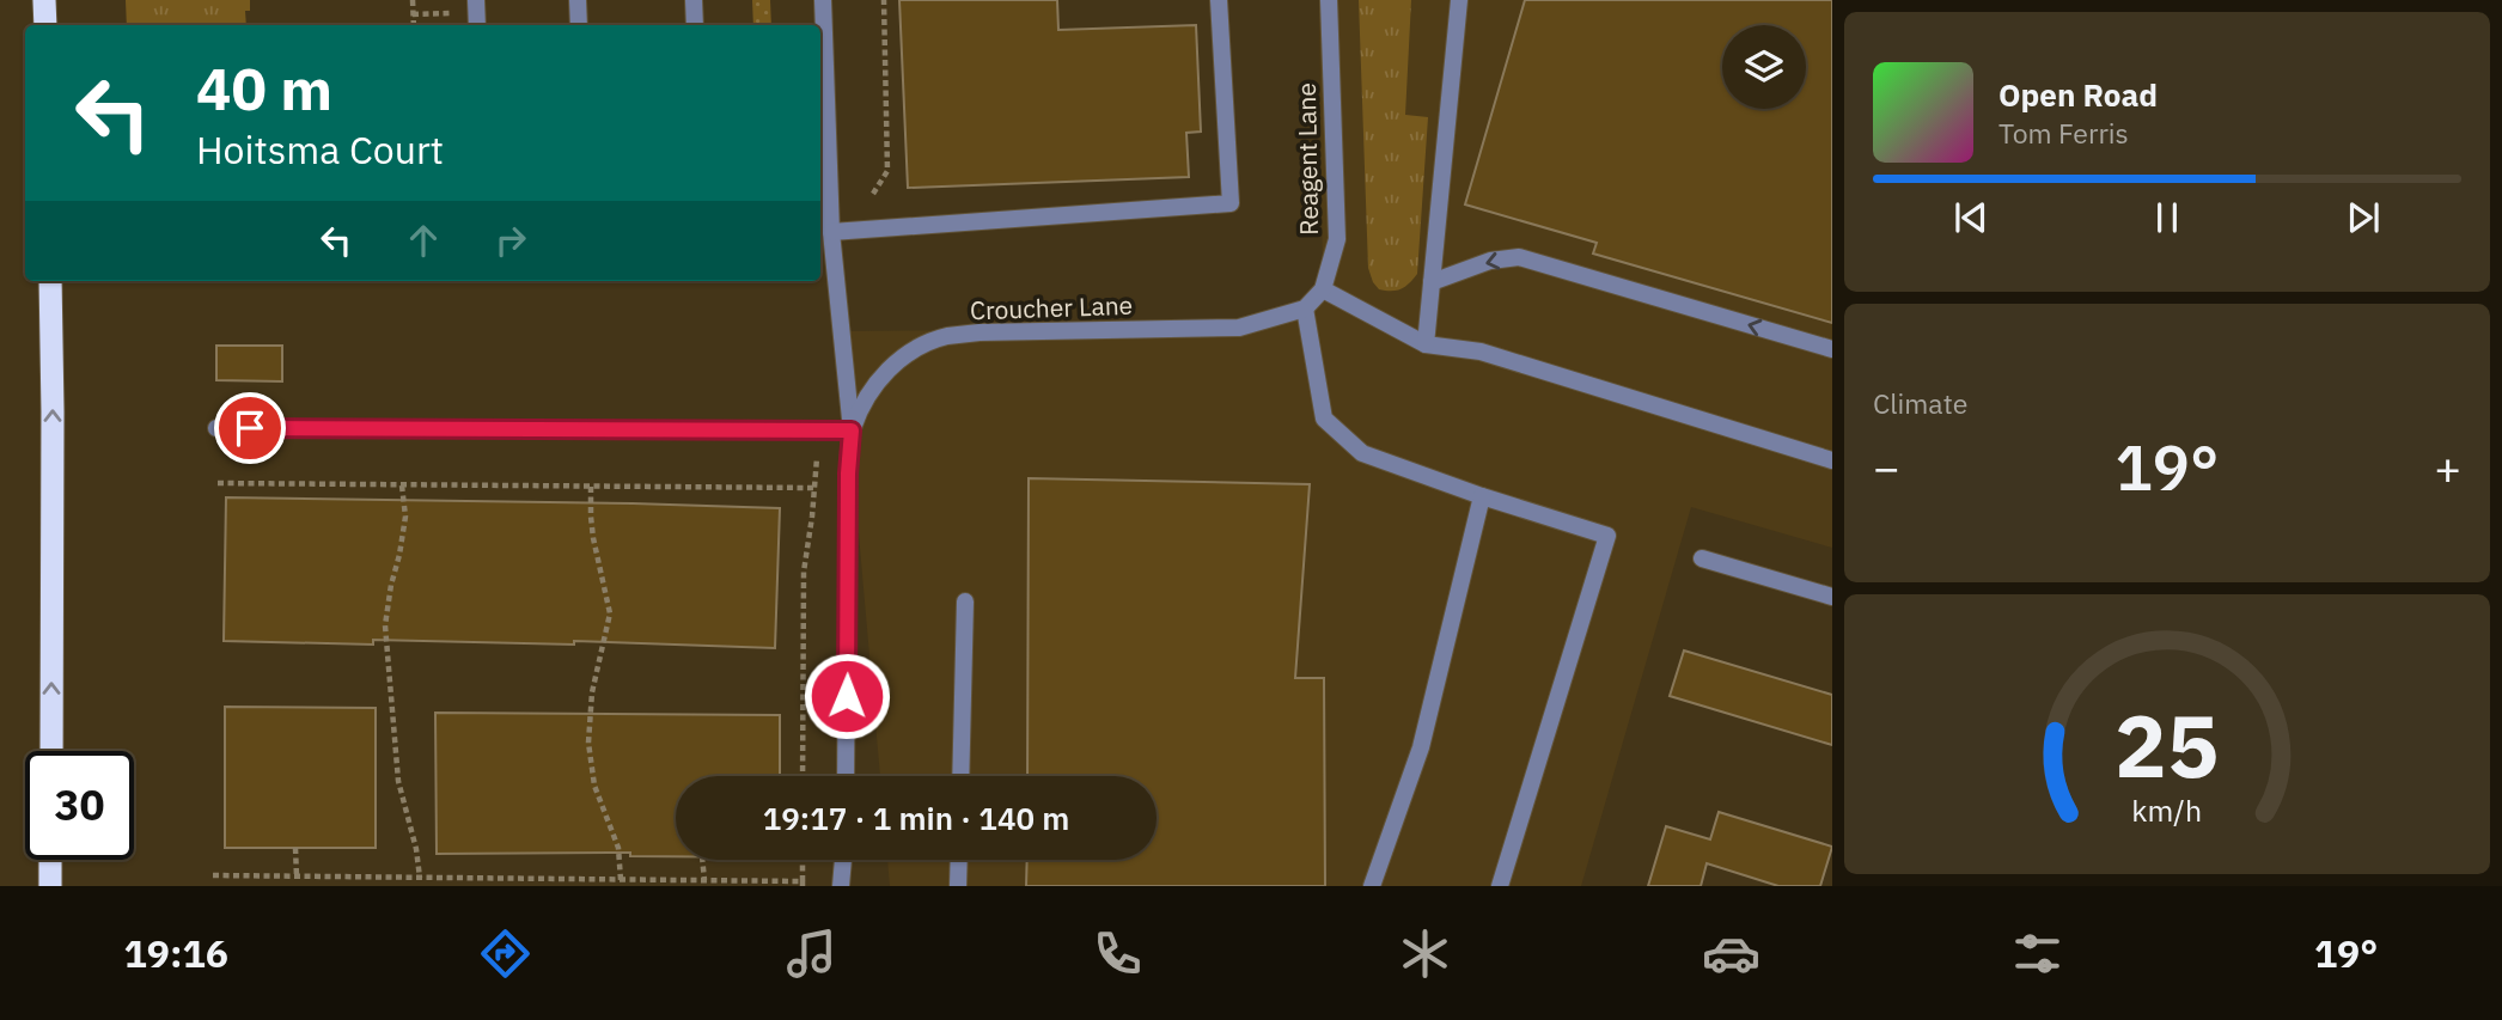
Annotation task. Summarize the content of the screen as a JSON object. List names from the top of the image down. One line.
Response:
{"streets":{"street":["Reagent Lane","Croucher Lane"]},"crossings":[["Reagent Lane","Croucher Lane"]],"page":{"turn":["40 m","Hoitsma Court"],"song":["Open Road","Tom Ferris"],"tile":"Climate","heat":["−","19°","+"],"limit":"30","trip":"19:17 · 1 min · 140 m","tabs":["19:16","19°"],"gauge":["25","km/h"]}}
